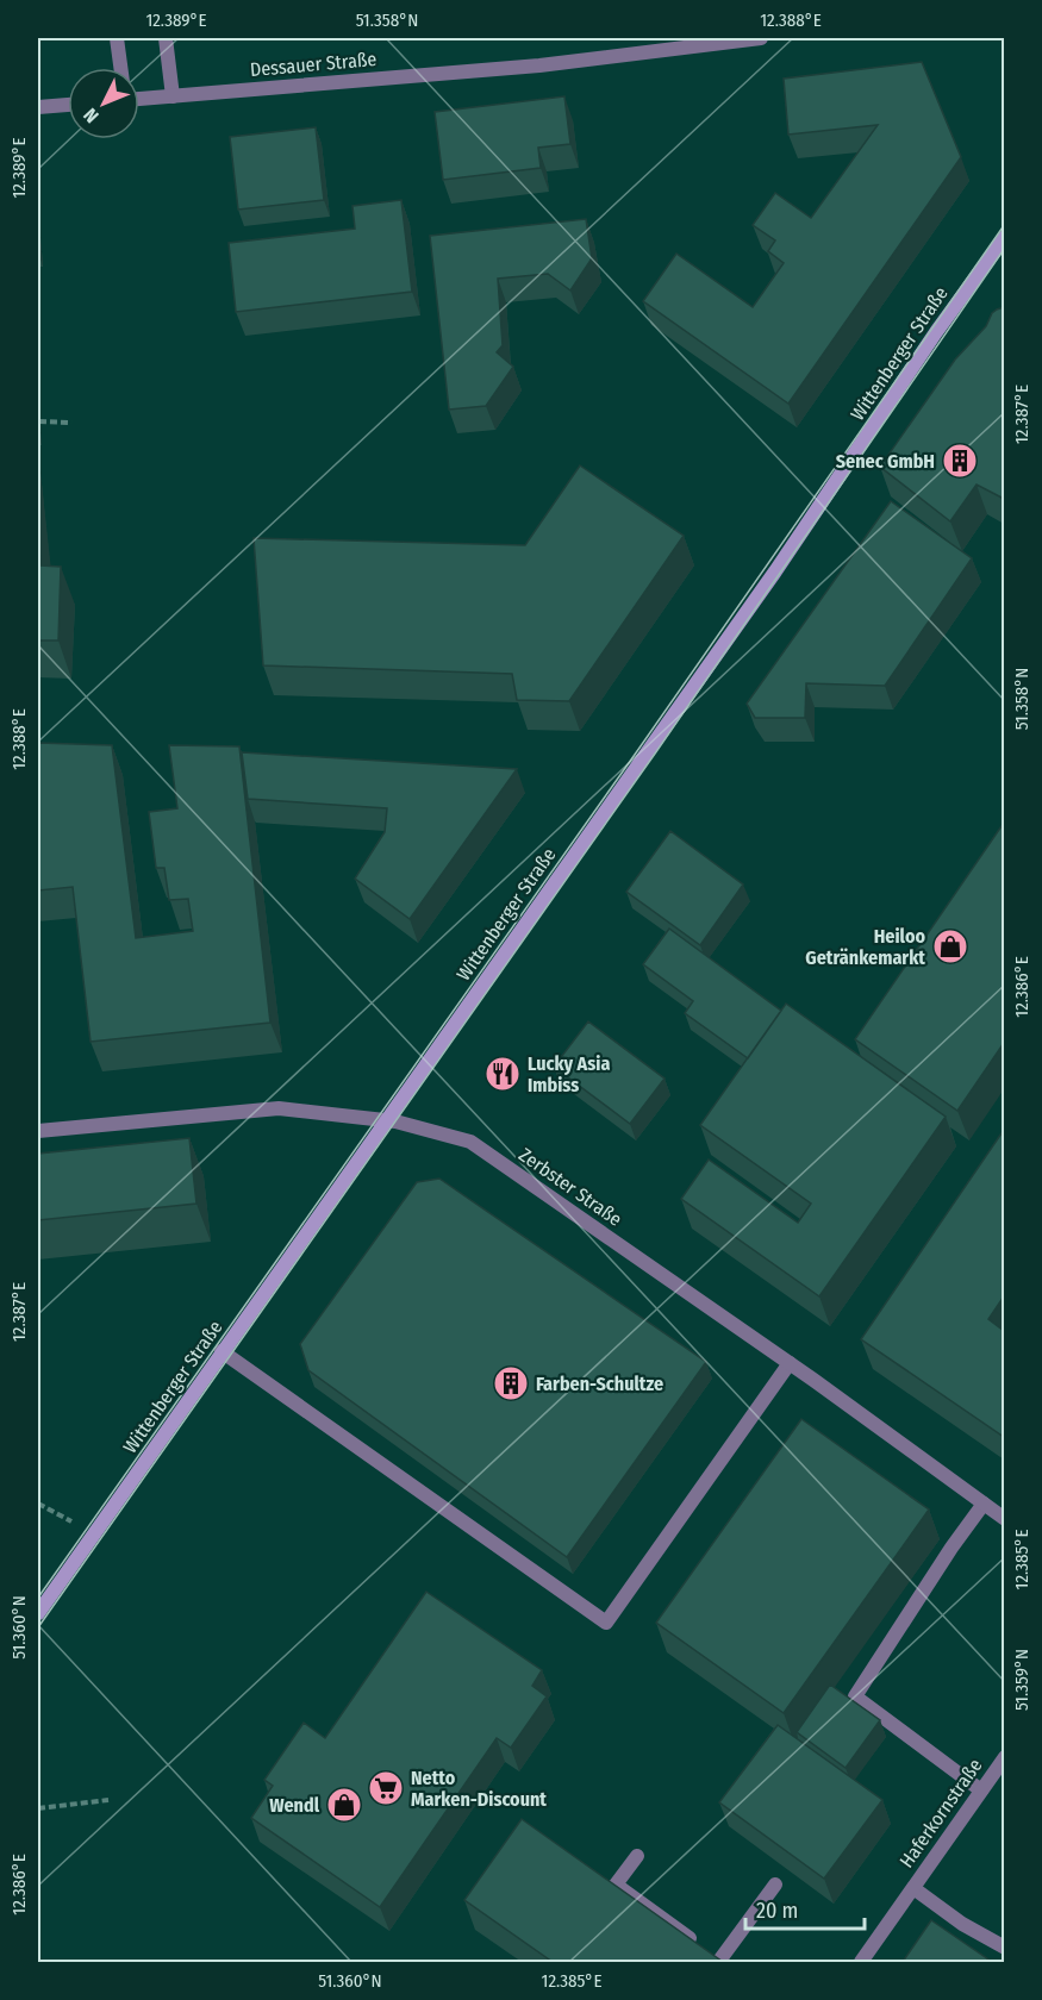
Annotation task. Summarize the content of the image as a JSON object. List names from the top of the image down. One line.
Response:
{"streets":{"main road":["Wittenberger Straße"],"street":["Dessauer Straße","Zerbster Straße","Haferkornstraße"]},"crossings":[["Wittenberger Straße","Zerbster Straße"]],"places":{"building":["Senec GmbH","Farben-Schultze"],"shop":["Heiloo Getränkemarkt","Wendl"],"restaurant":["Lucky Asia Imbiss"],"supermarket":["Netto Marken-Discount"]},"scale_bar":"20 m","north":"bottom left","coordinates":["12.389°E","51.358°N","12.388°E","12.387°E","12.386°E","12.385°E","51.360°N","51.359°N"]}
